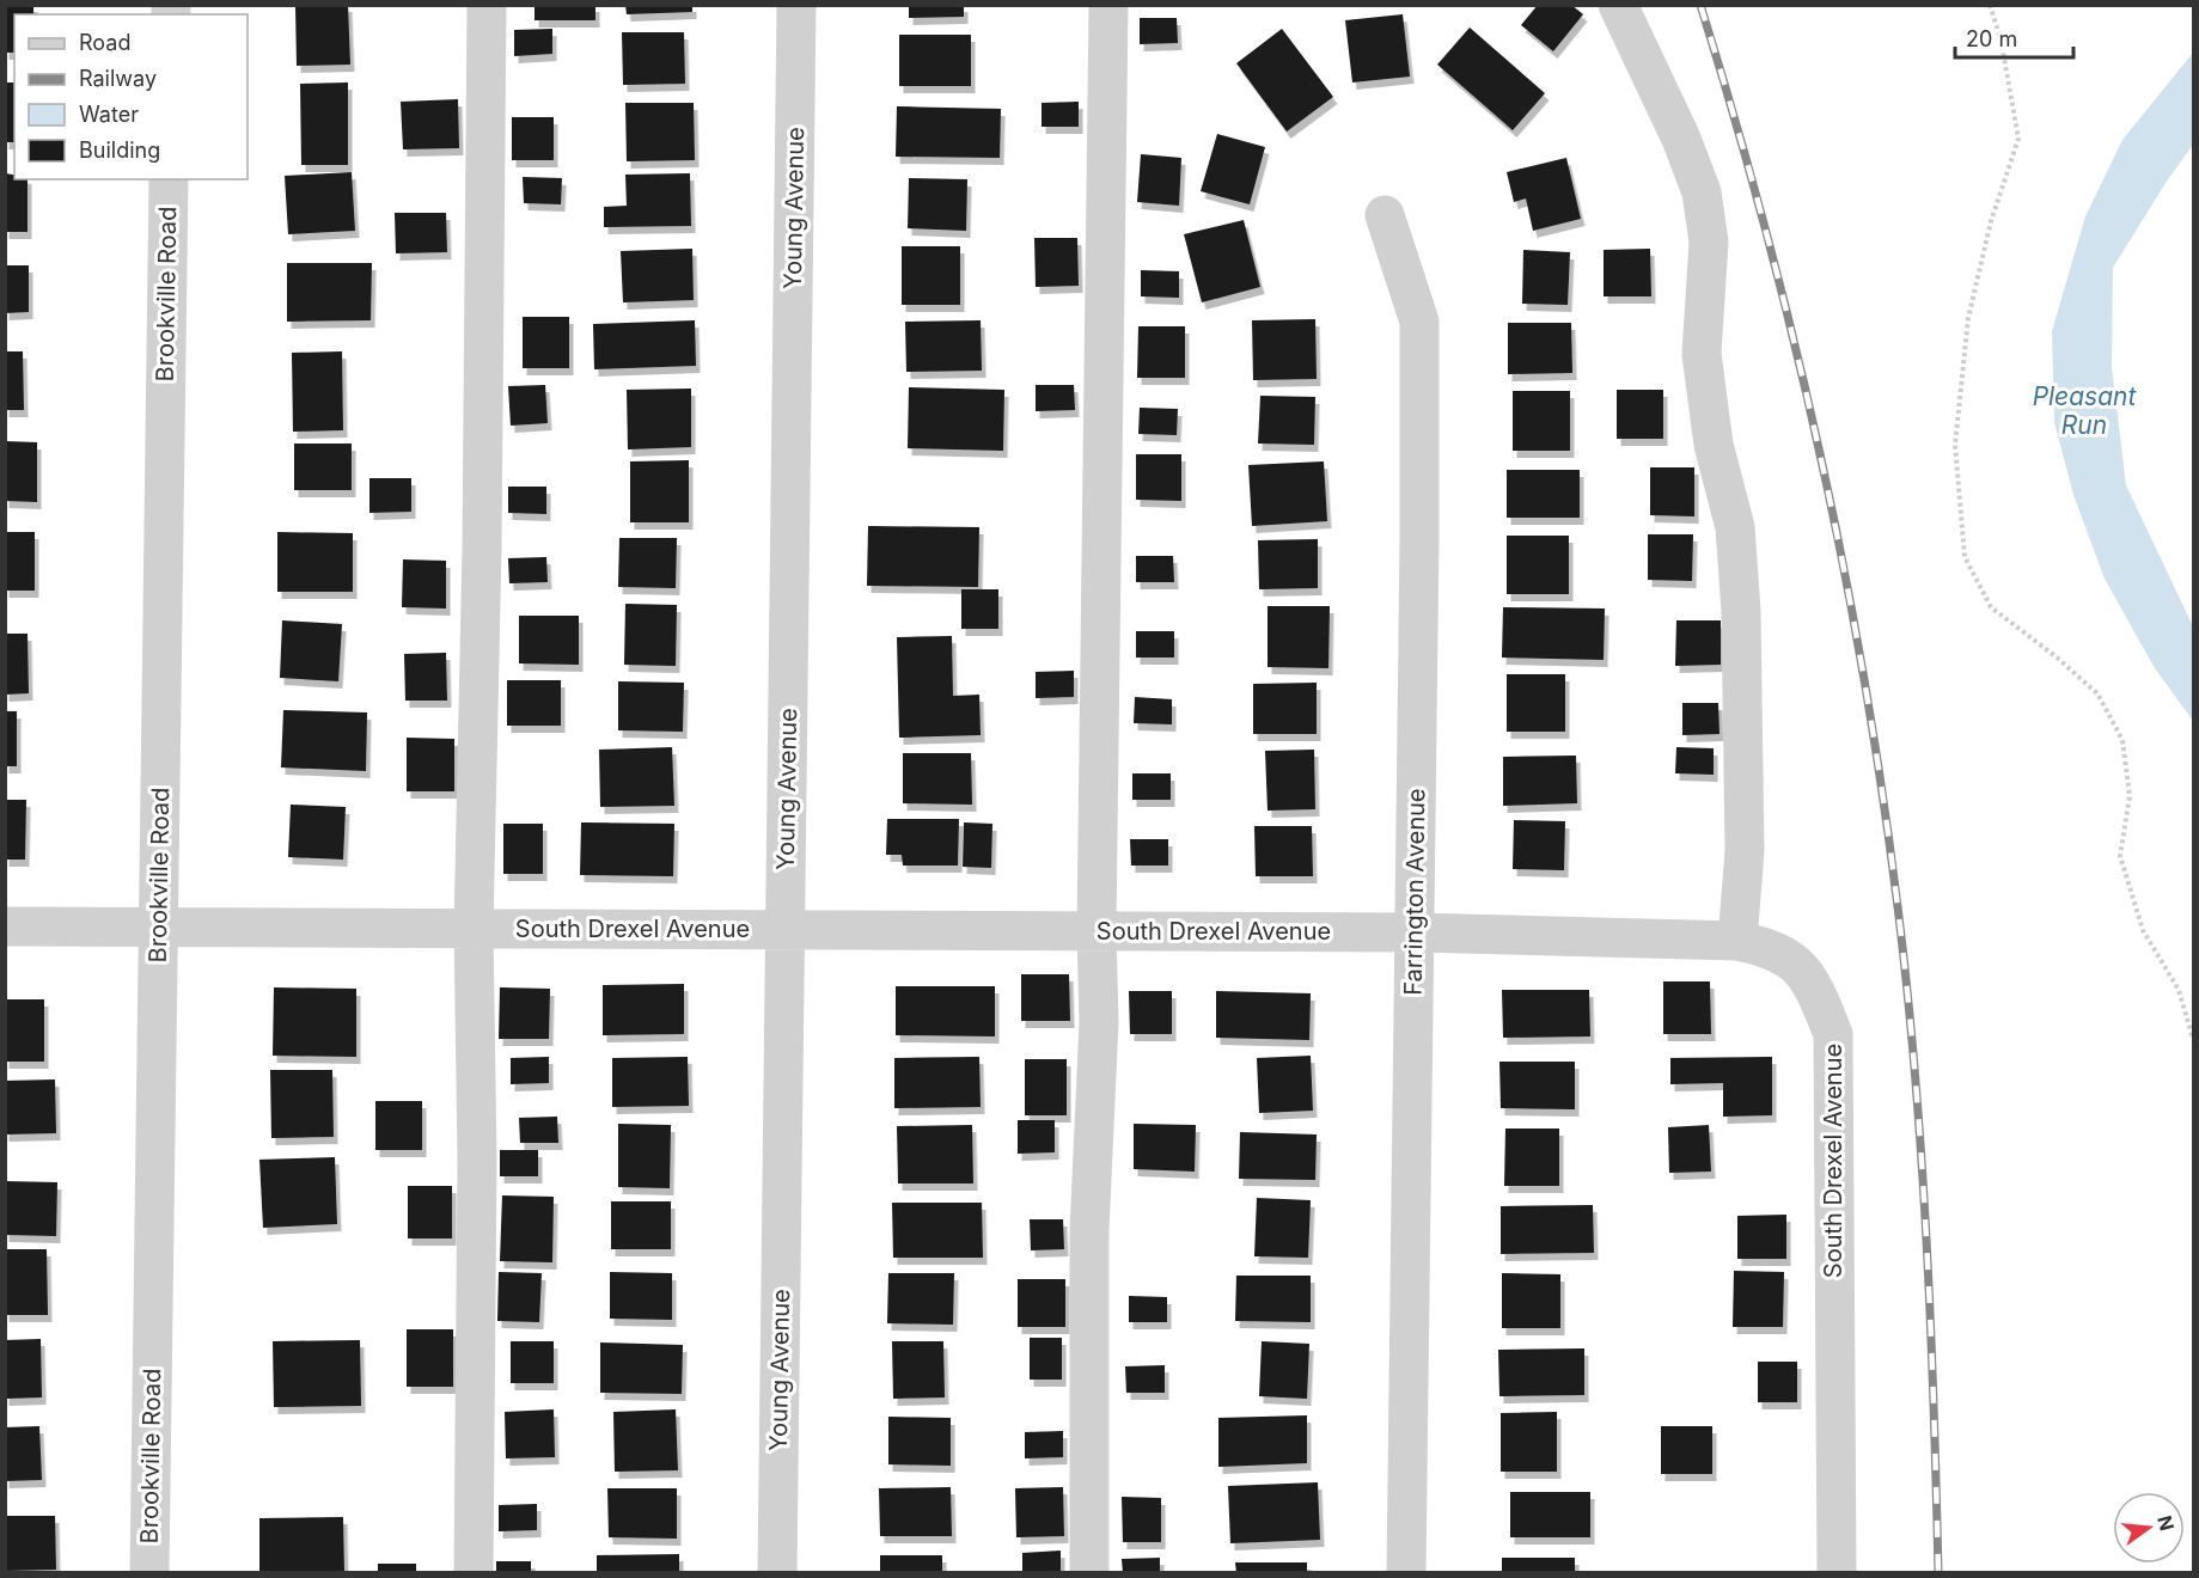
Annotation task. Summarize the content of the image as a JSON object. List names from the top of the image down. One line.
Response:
{"streets":{"street":["Young Avenue","Brookville Road","Farrington Avenue","South Drexel Avenue"]},"crossings":[["Young Avenue","South Drexel Avenue"],["Brookville Road","South Drexel Avenue"],["Farrington Avenue","South Drexel Avenue"]],"water":["Pleasant Run"],"legend":["Road","Railway","Water","Building"],"scale_bar":"20 m","north":"right"}
